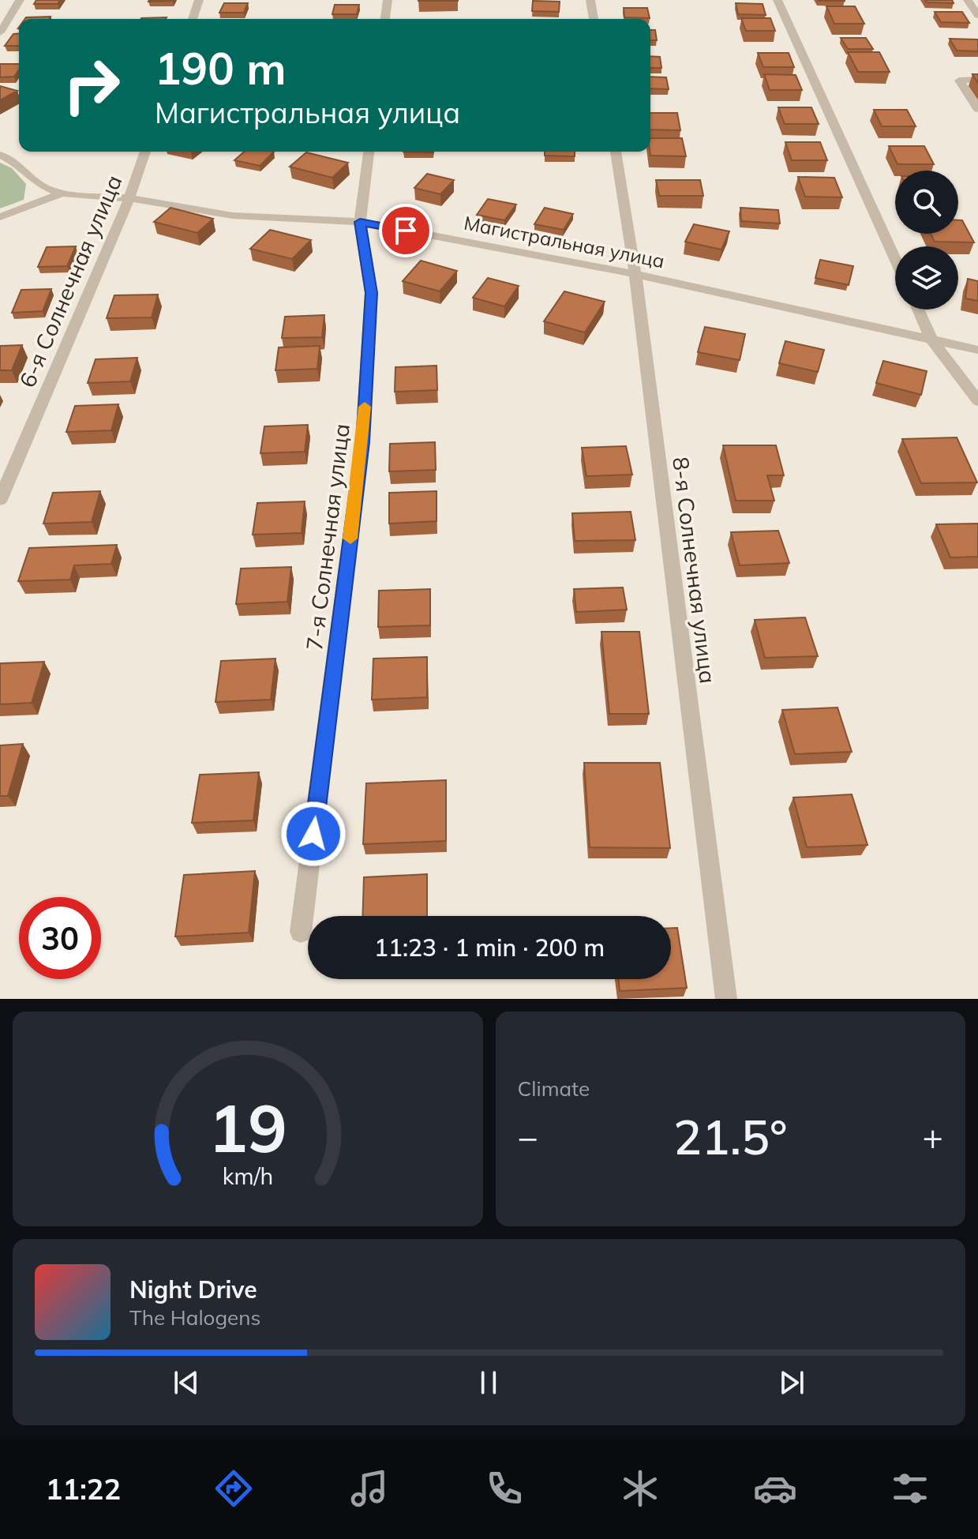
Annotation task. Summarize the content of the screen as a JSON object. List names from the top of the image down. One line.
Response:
{"streets":{"street":["Магистральная улица","6-я Солнечная улица","7-я Солнечная улица","8-я Солнечная улица"]},"crossings":[["Магистральная улица","6-я Солнечная улица"],["Магистральная улица","7-я Солнечная улица"],["Магистральная улица","8-я Солнечная улица"]],"page":{"turn":["190 m","Магистральная улица"],"limit":"30","trip":"11:23 · 1 min · 200 m","tile":"Climate","heat":["−","21.5°","+"],"song":["Night Drive","The Halogens"],"tabs":"11:22","gauge":["19","km/h"]}}
